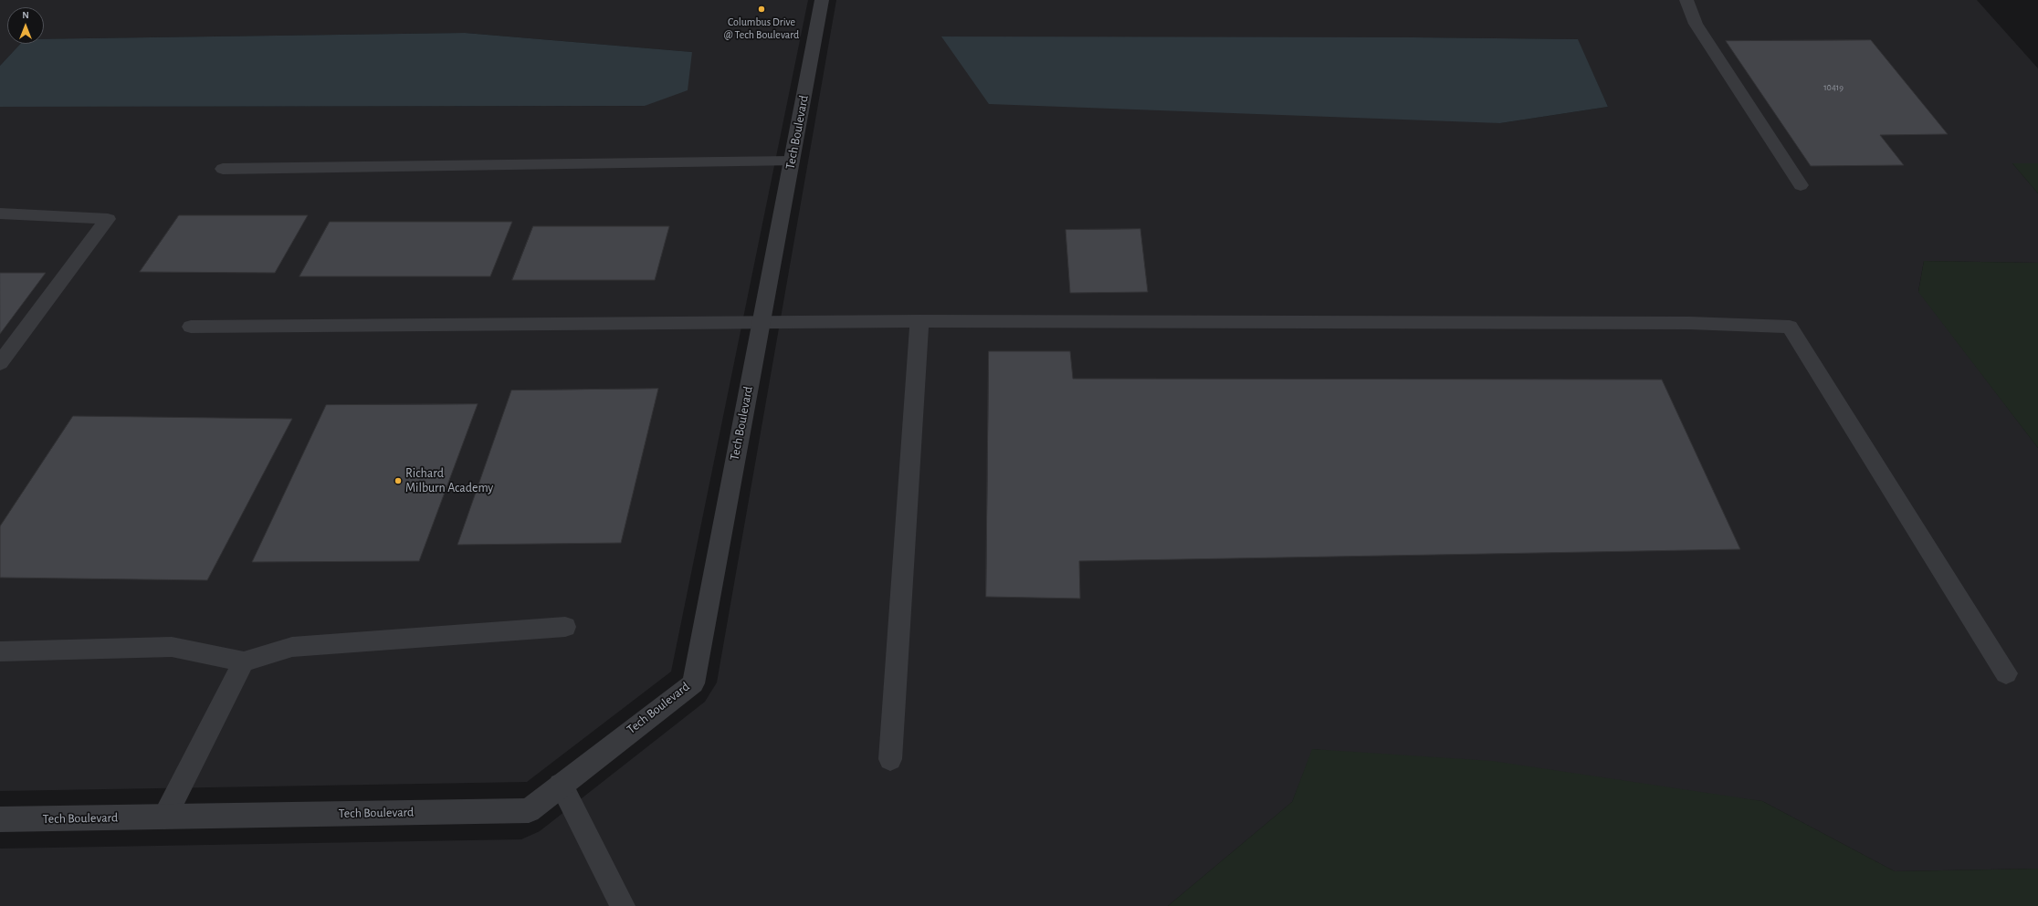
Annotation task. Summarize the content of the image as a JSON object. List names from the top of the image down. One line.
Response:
{"streets":{"street":["Tech Boulevard"]},"places":["Columbus Drive @ Tech Boulevard","Richard Milburn Academy"],"house_numbers":["10419"],"north":"top"}
